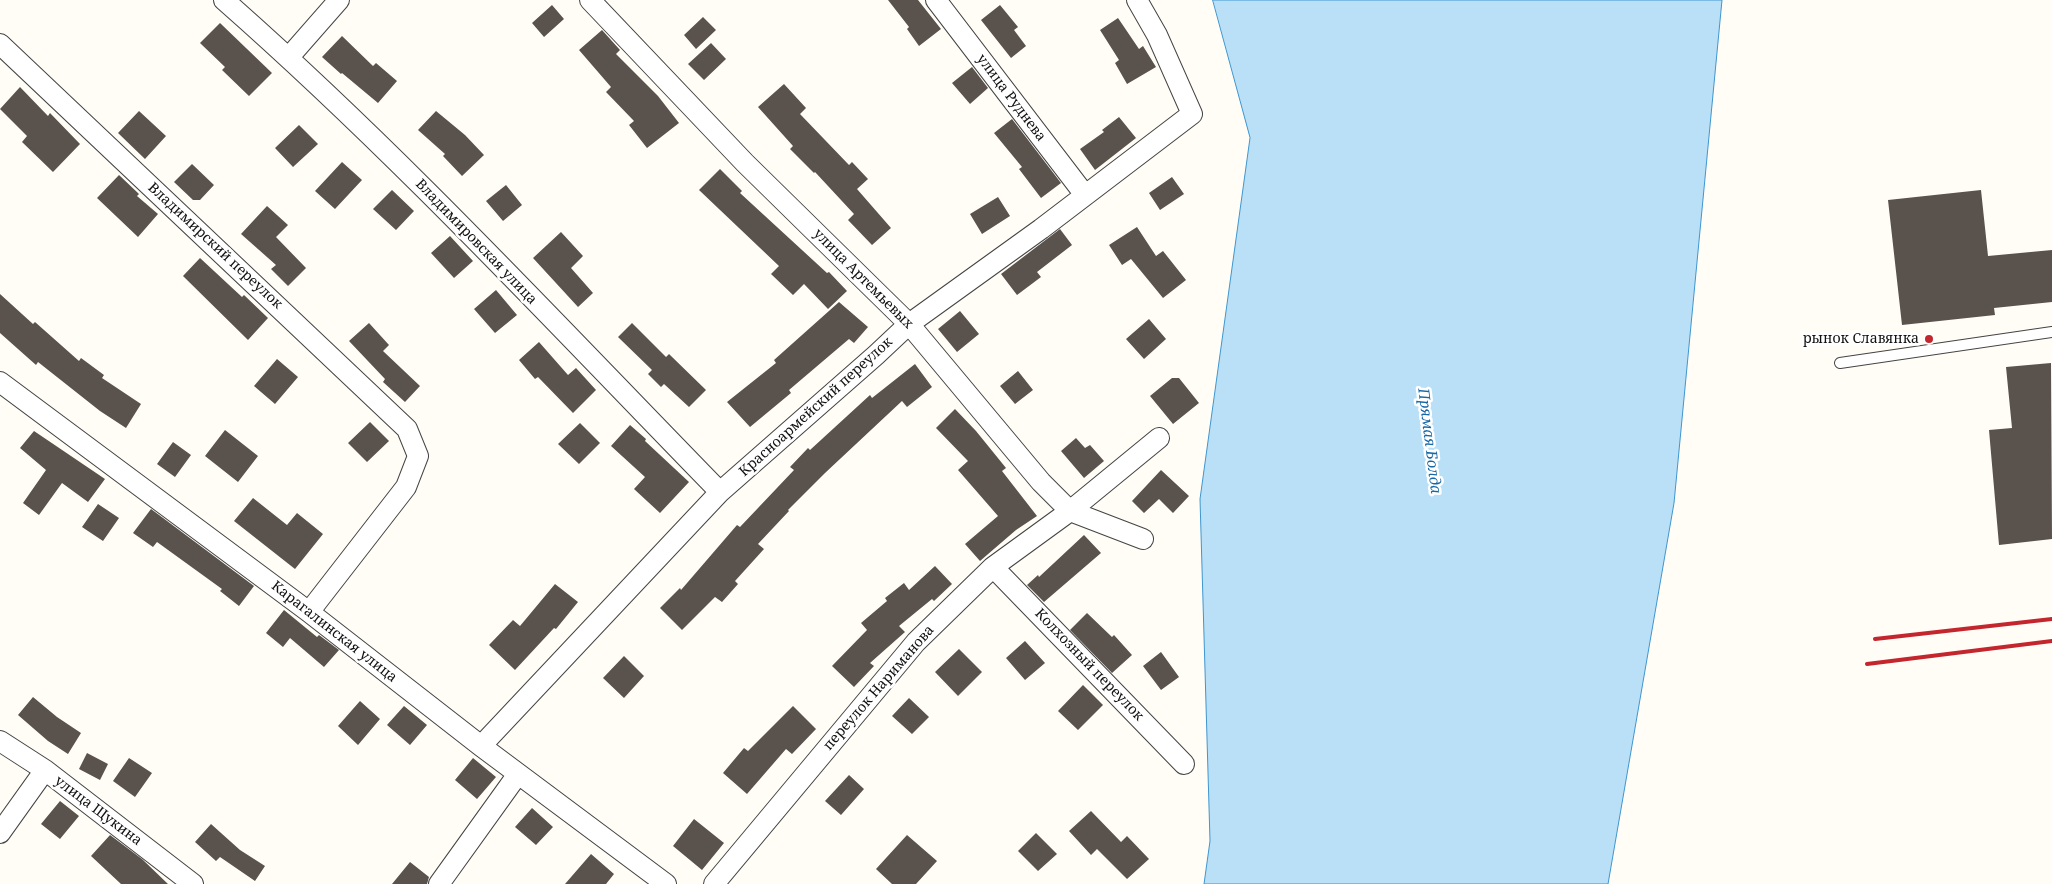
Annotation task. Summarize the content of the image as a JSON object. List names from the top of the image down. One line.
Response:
{"streets":{"street":["улица Руднева","Владимировская улица","Владимирский переулок","улица Артемьевых","Красноармейский переулок","Карагалинская улица","Колхозный переулок","переулок Нариманова","улица Щукина"]},"crossings":[["улица Руднева","Красноармейский переулок"],["Владимировская улица","Красноармейский переулок"],["Владимирский переулок","Карагалинская улица"],["улица Артемьевых","Красноармейский переулок"],["улица Артемьевых","переулок Нариманова"],["Красноармейский переулок","Карагалинская улица"],["Колхозный переулок","переулок Нариманова"]],"water":["Прямая Болда"],"places":["рынок Славянка"]}
